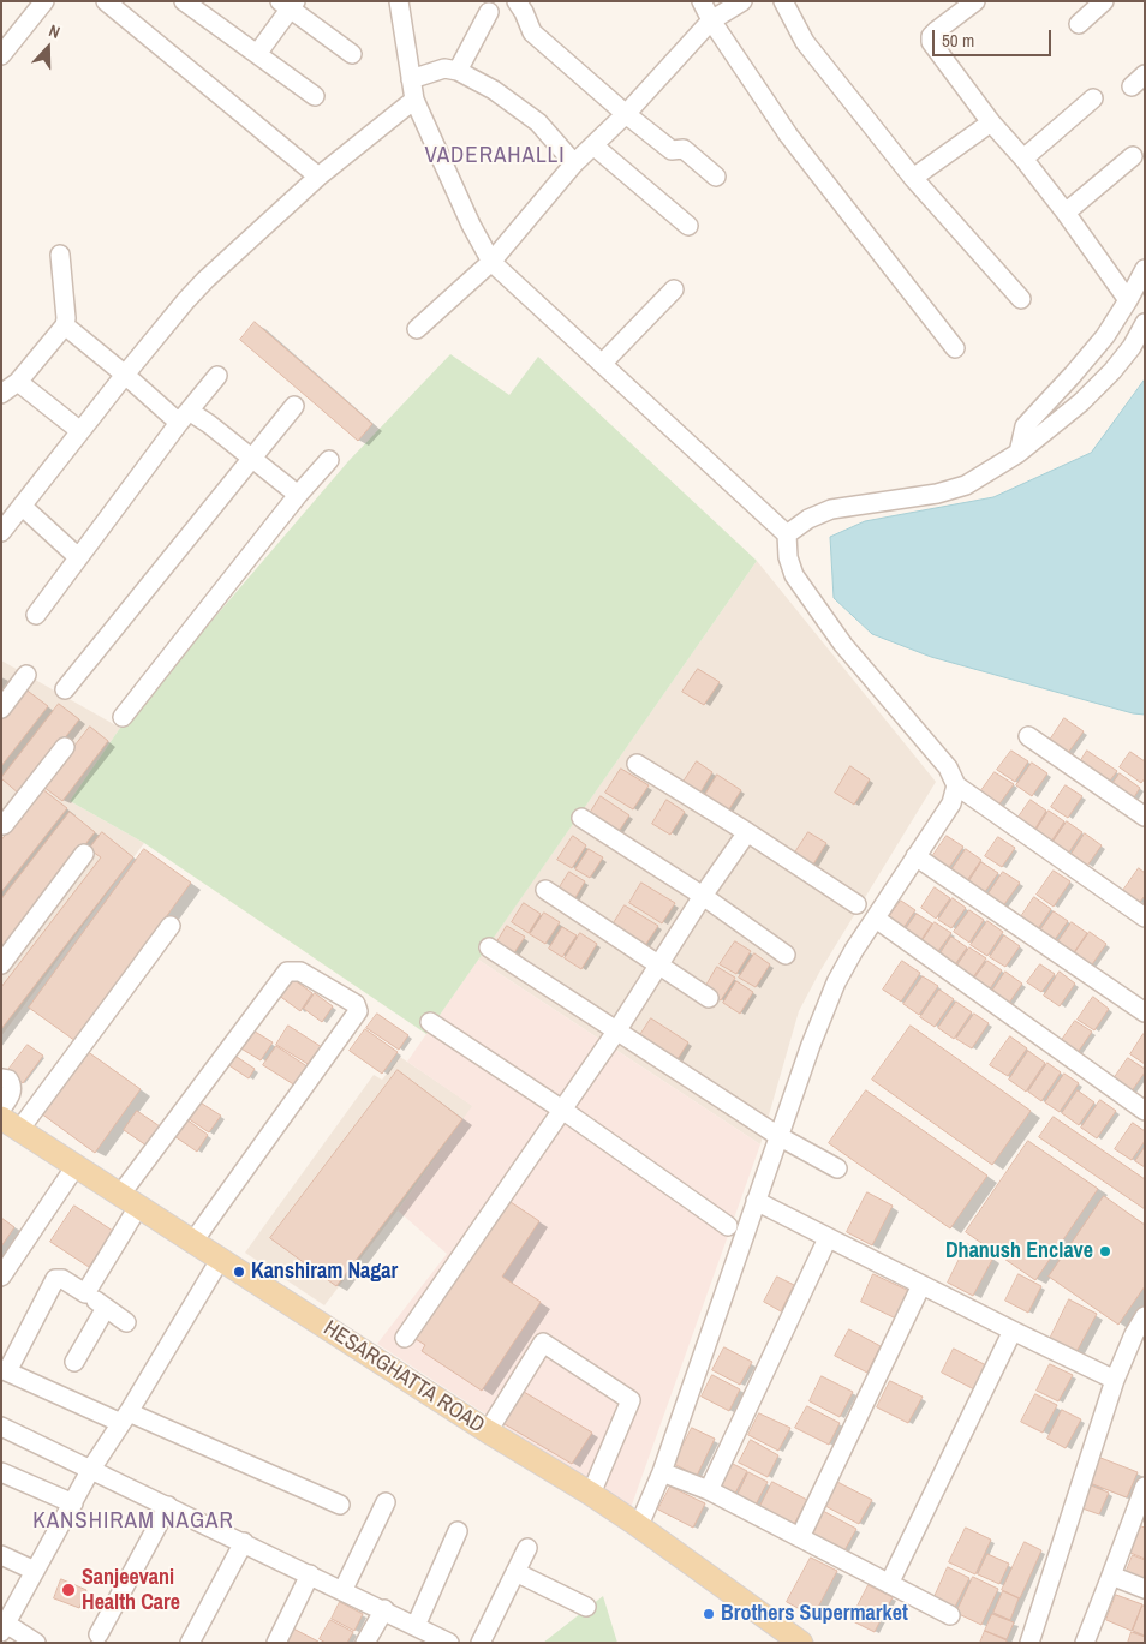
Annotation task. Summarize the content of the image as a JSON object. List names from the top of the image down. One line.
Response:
{"streets":{"main road":["HESARGHATTA ROAD"]},"districts":["VADERAHALLI","KANSHIRAM NAGAR"],"places":["Dhanush Enclave","Kanshiram Nagar","Sanjeevani Health Care","Brothers Supermarket"],"scale_bar":"50 m","north":"top"}
